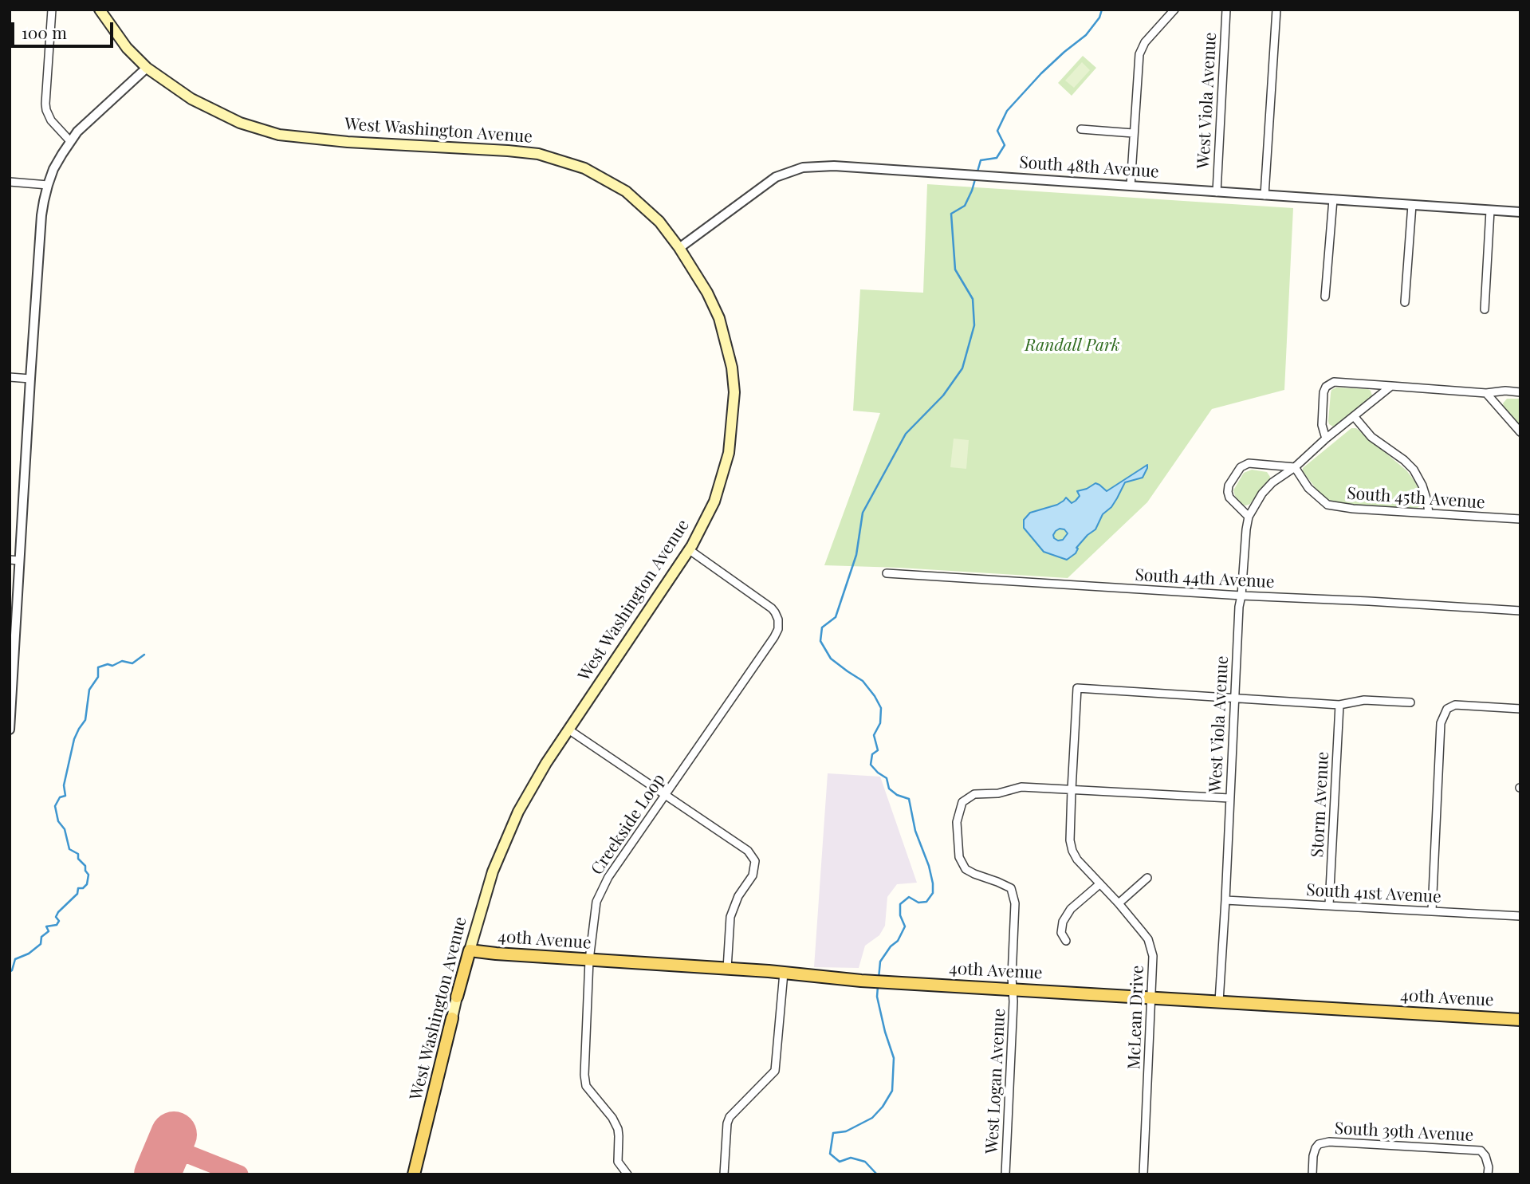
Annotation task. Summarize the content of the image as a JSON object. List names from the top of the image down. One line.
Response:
{"streets":{"main road":["West Washington Avenue","40th Avenue"],"street":["West Viola Avenue","South 48th Avenue","South 45th Avenue","South 44th Avenue","Storm Avenue","Creekside Loop","South 41st Avenue","McLean Drive","West Logan Avenue","South 39th Avenue"]},"crossings":[["West Viola Avenue","South 48th Avenue"],["West Viola Avenue","South 45th Avenue"],["West Viola Avenue","South 44th Avenue"],["West Viola Avenue","South 41st Avenue"],["West Viola Avenue","40th Avenue"],["West Viola Avenue","McLean Drive"],["West Washington Avenue","South 48th Avenue"],["West Washington Avenue","Creekside Loop"],["West Washington Avenue","40th Avenue"],["Storm Avenue","South 41st Avenue"],["Creekside Loop","40th Avenue"],["40th Avenue","McLean Drive"],["40th Avenue","West Logan Avenue"],["McLean Drive","West Logan Avenue"]],"parks":["Randall Park"],"scale_bar":"100 m"}
